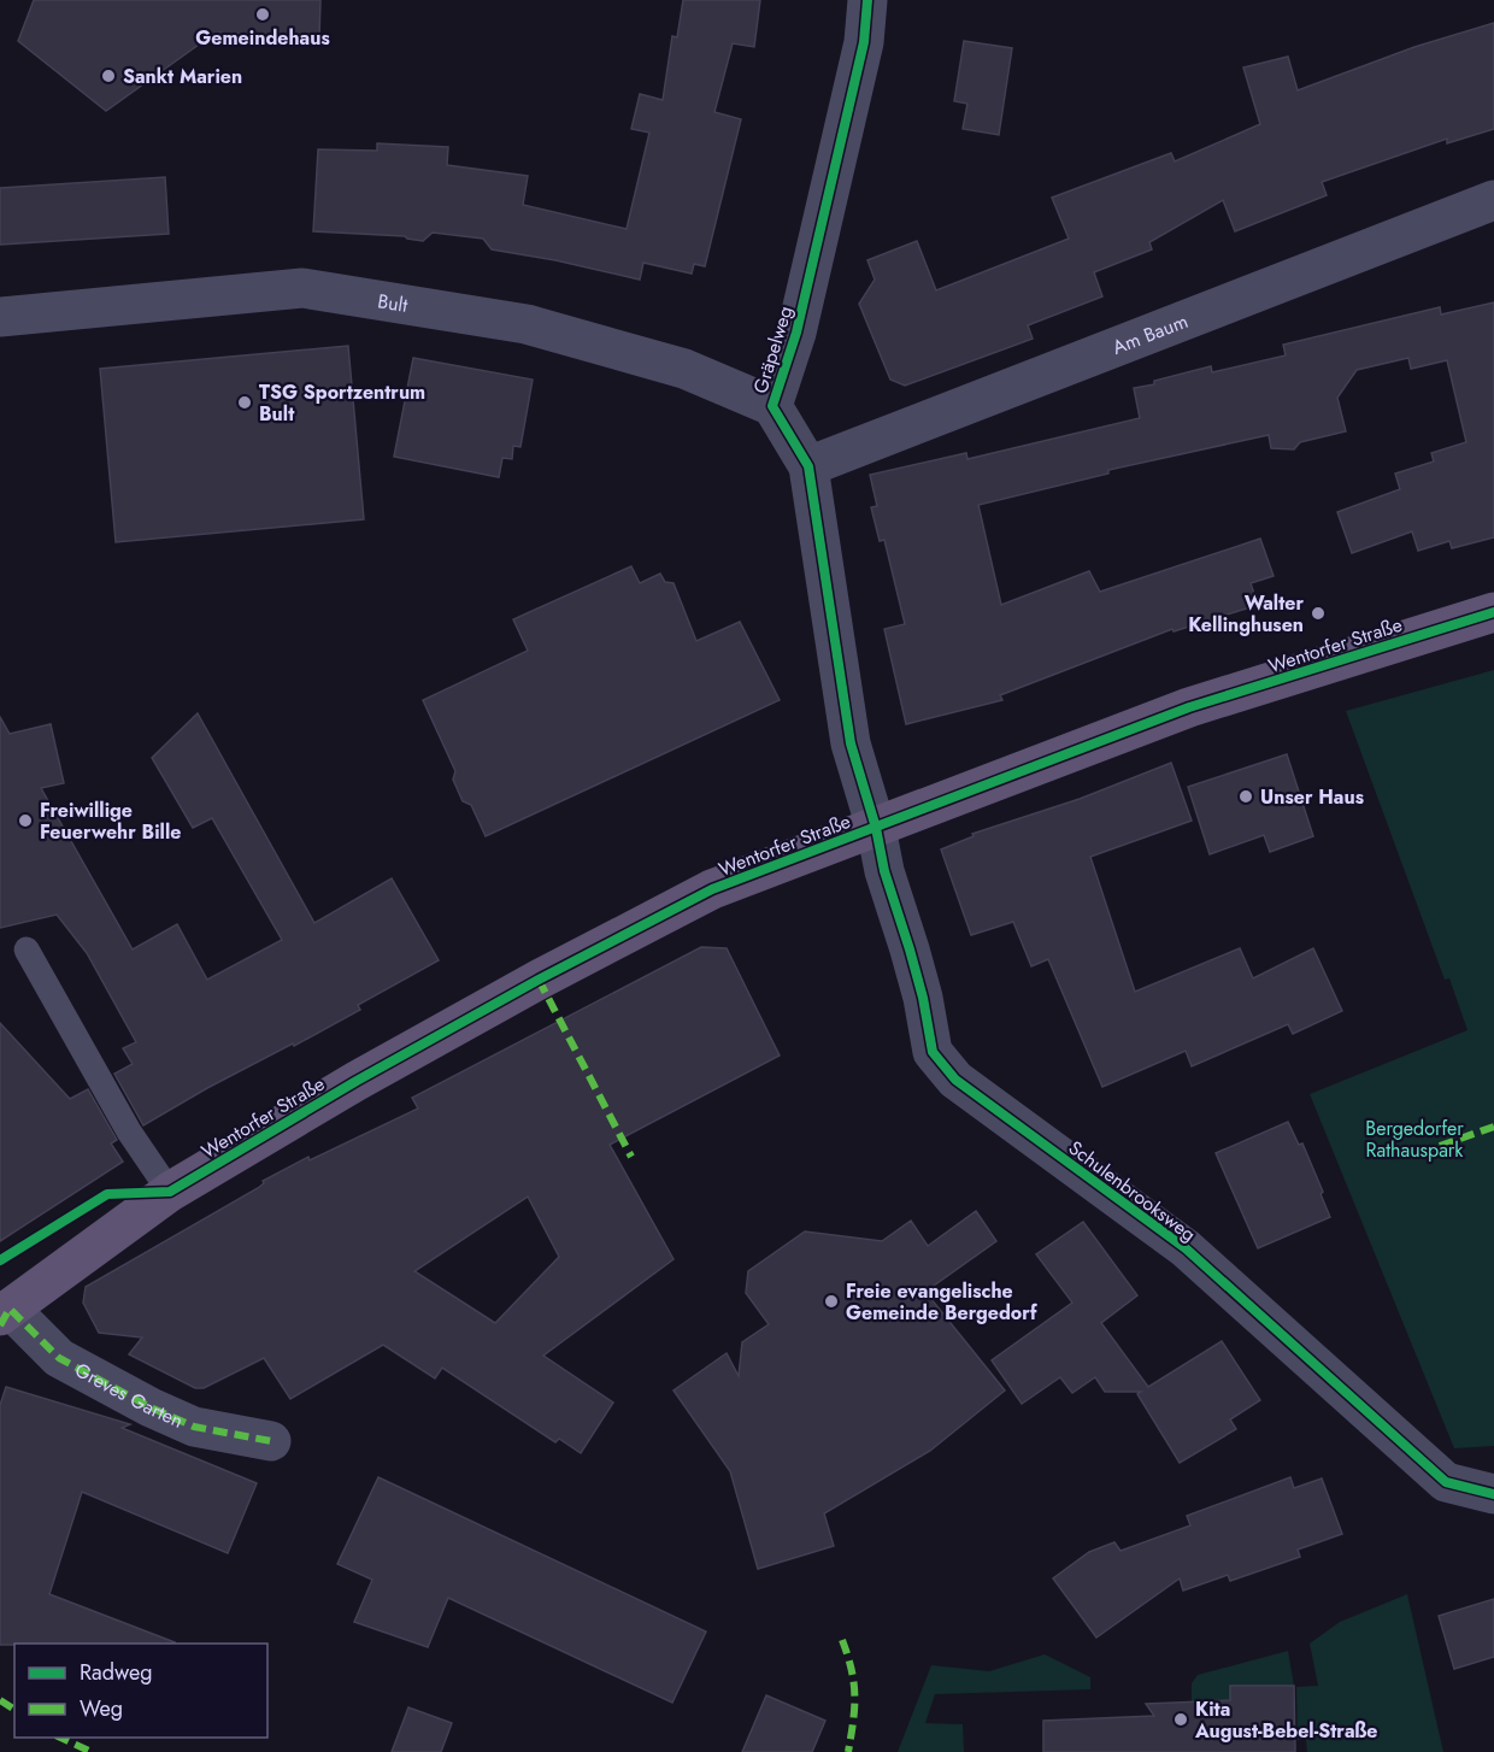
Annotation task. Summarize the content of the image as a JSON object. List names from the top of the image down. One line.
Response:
{"streets":{"main road":["Wentorfer Straße"],"street":["Bult","Am Baum","Gräpelweg","Schulenbrooksweg","Greves Garten"]},"crossings":[["Bult","Gräpelweg"],["Am Baum","Gräpelweg"],["Gräpelweg","Wentorfer Straße"],["Gräpelweg","Schulenbrooksweg"],["Wentorfer Straße","Schulenbrooksweg"],["Wentorfer Straße","Greves Garten"]],"parks":["Bergedorfer Rathauspark"],"places":["Gemeindehaus","Sankt Marien","TSG Sportzentrum Bult","Walter Kellinghusen","Unser Haus","Freiwillige Feuerwehr Bille","Freie evangelische Gemeinde Bergedorf","Kita August-Bebel-Straße"],"legend":["Radweg","Weg"]}
